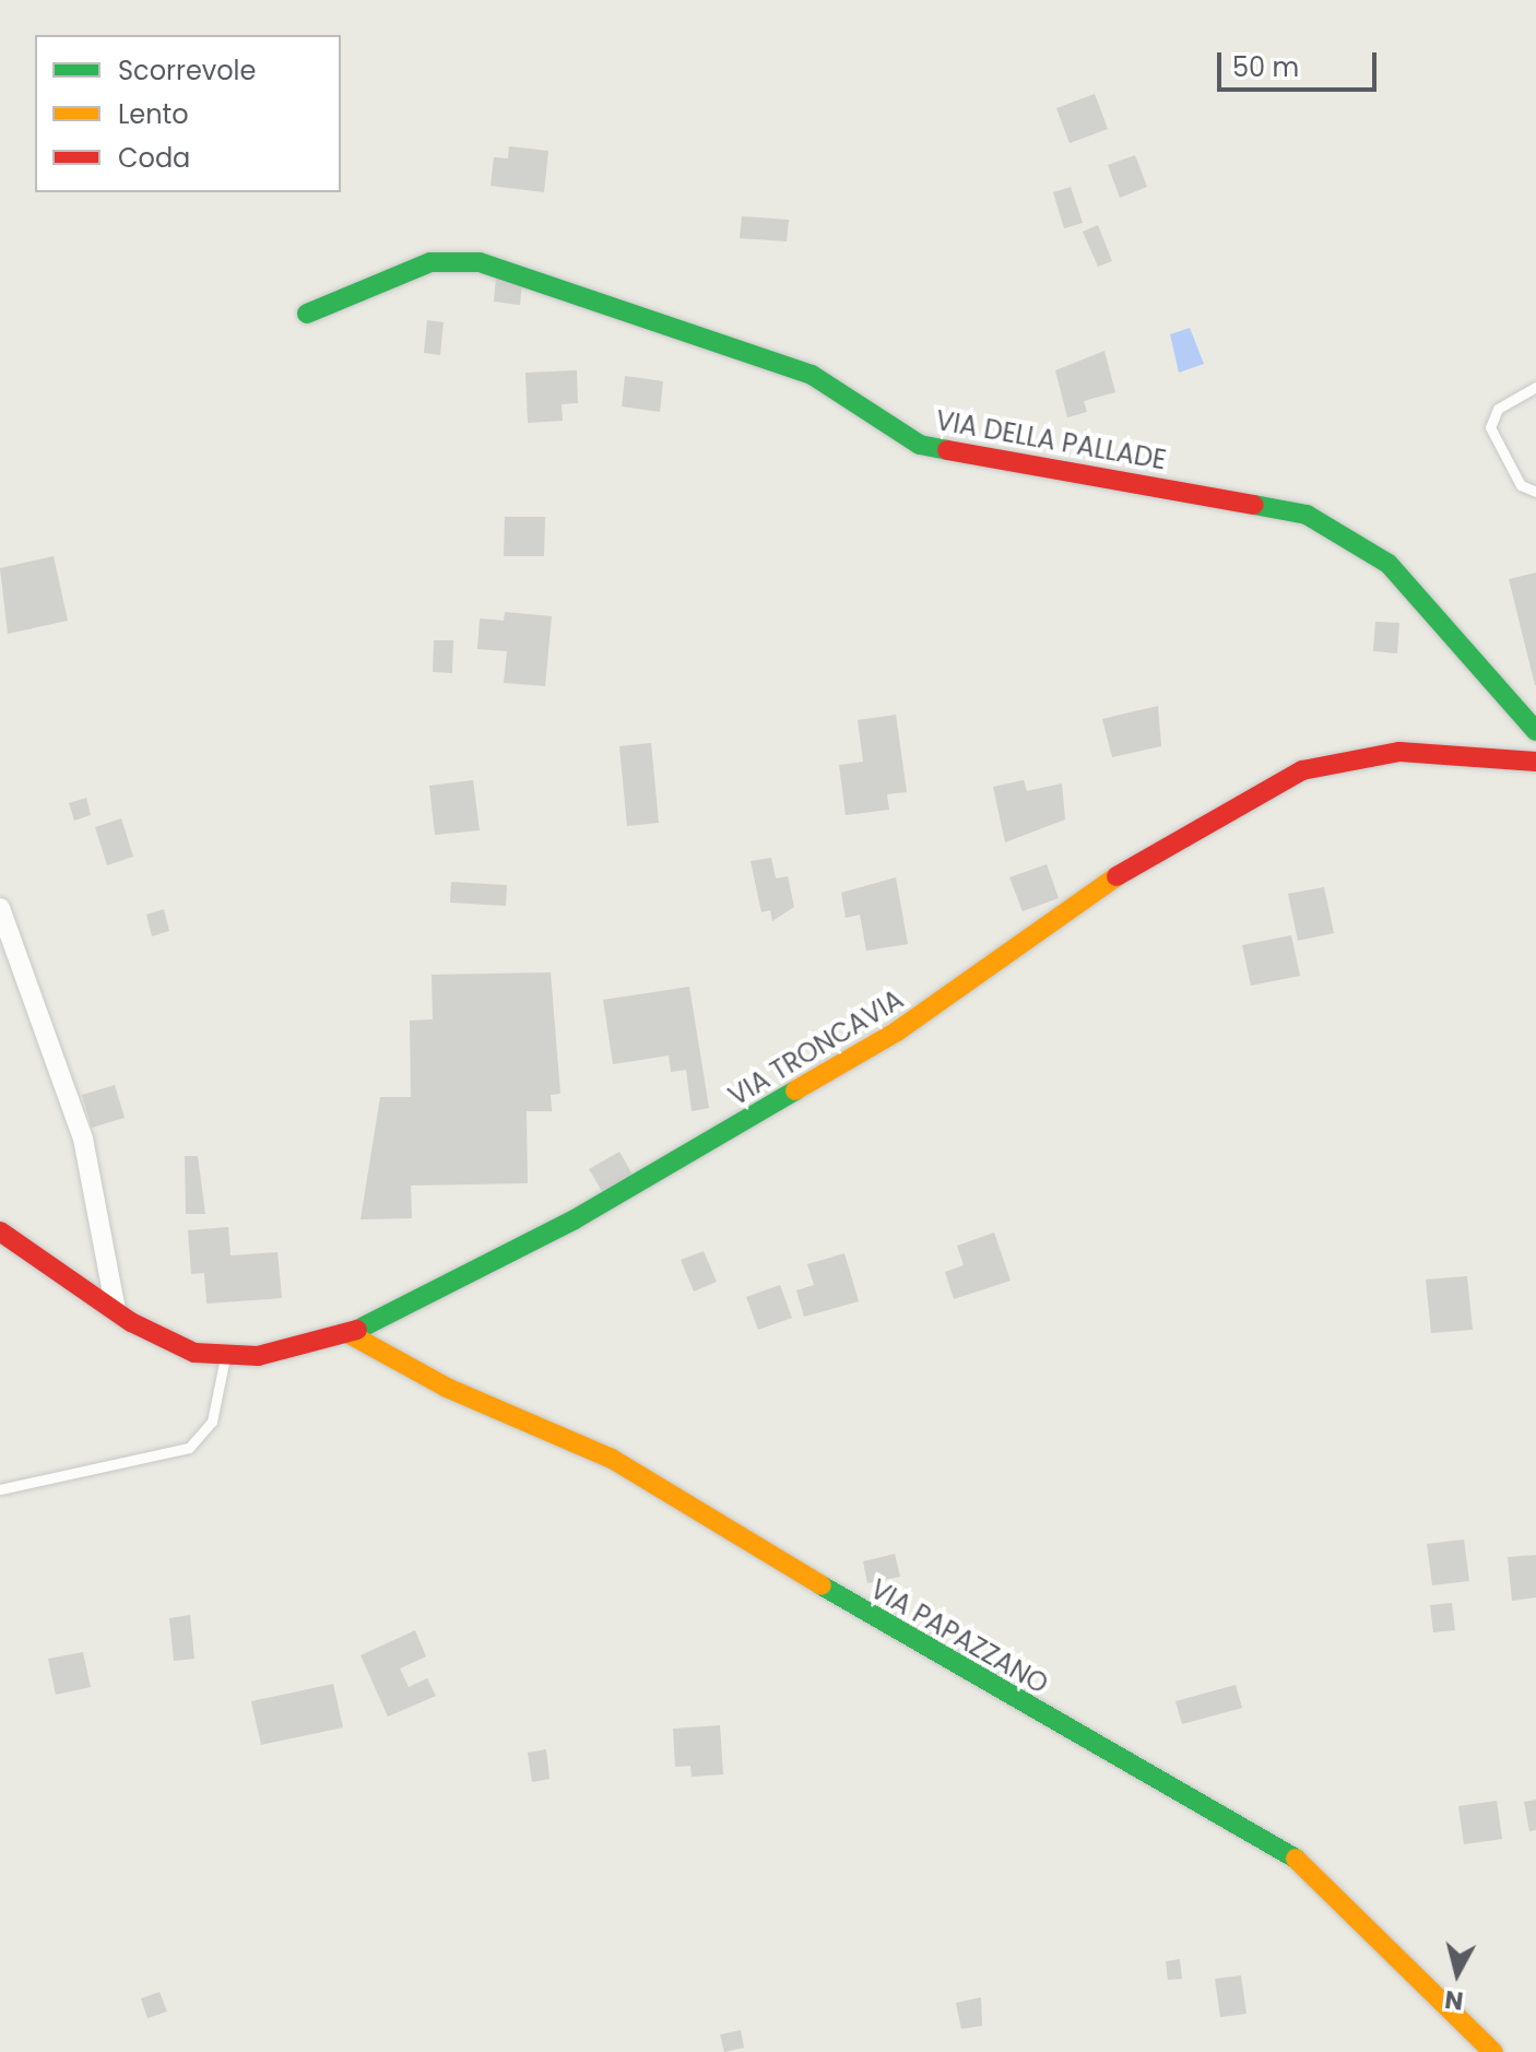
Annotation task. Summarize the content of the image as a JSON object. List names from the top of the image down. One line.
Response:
{"streets":{"street":["VIA DELLA PALLADE","VIA TRONCAVIA","VIA PAPAZZANO"]},"crossings":[["VIA TRONCAVIA","VIA PAPAZZANO"]],"legend":["Scorrevole","Lento","Coda"],"scale_bar":"50 m","north":"bottom"}
